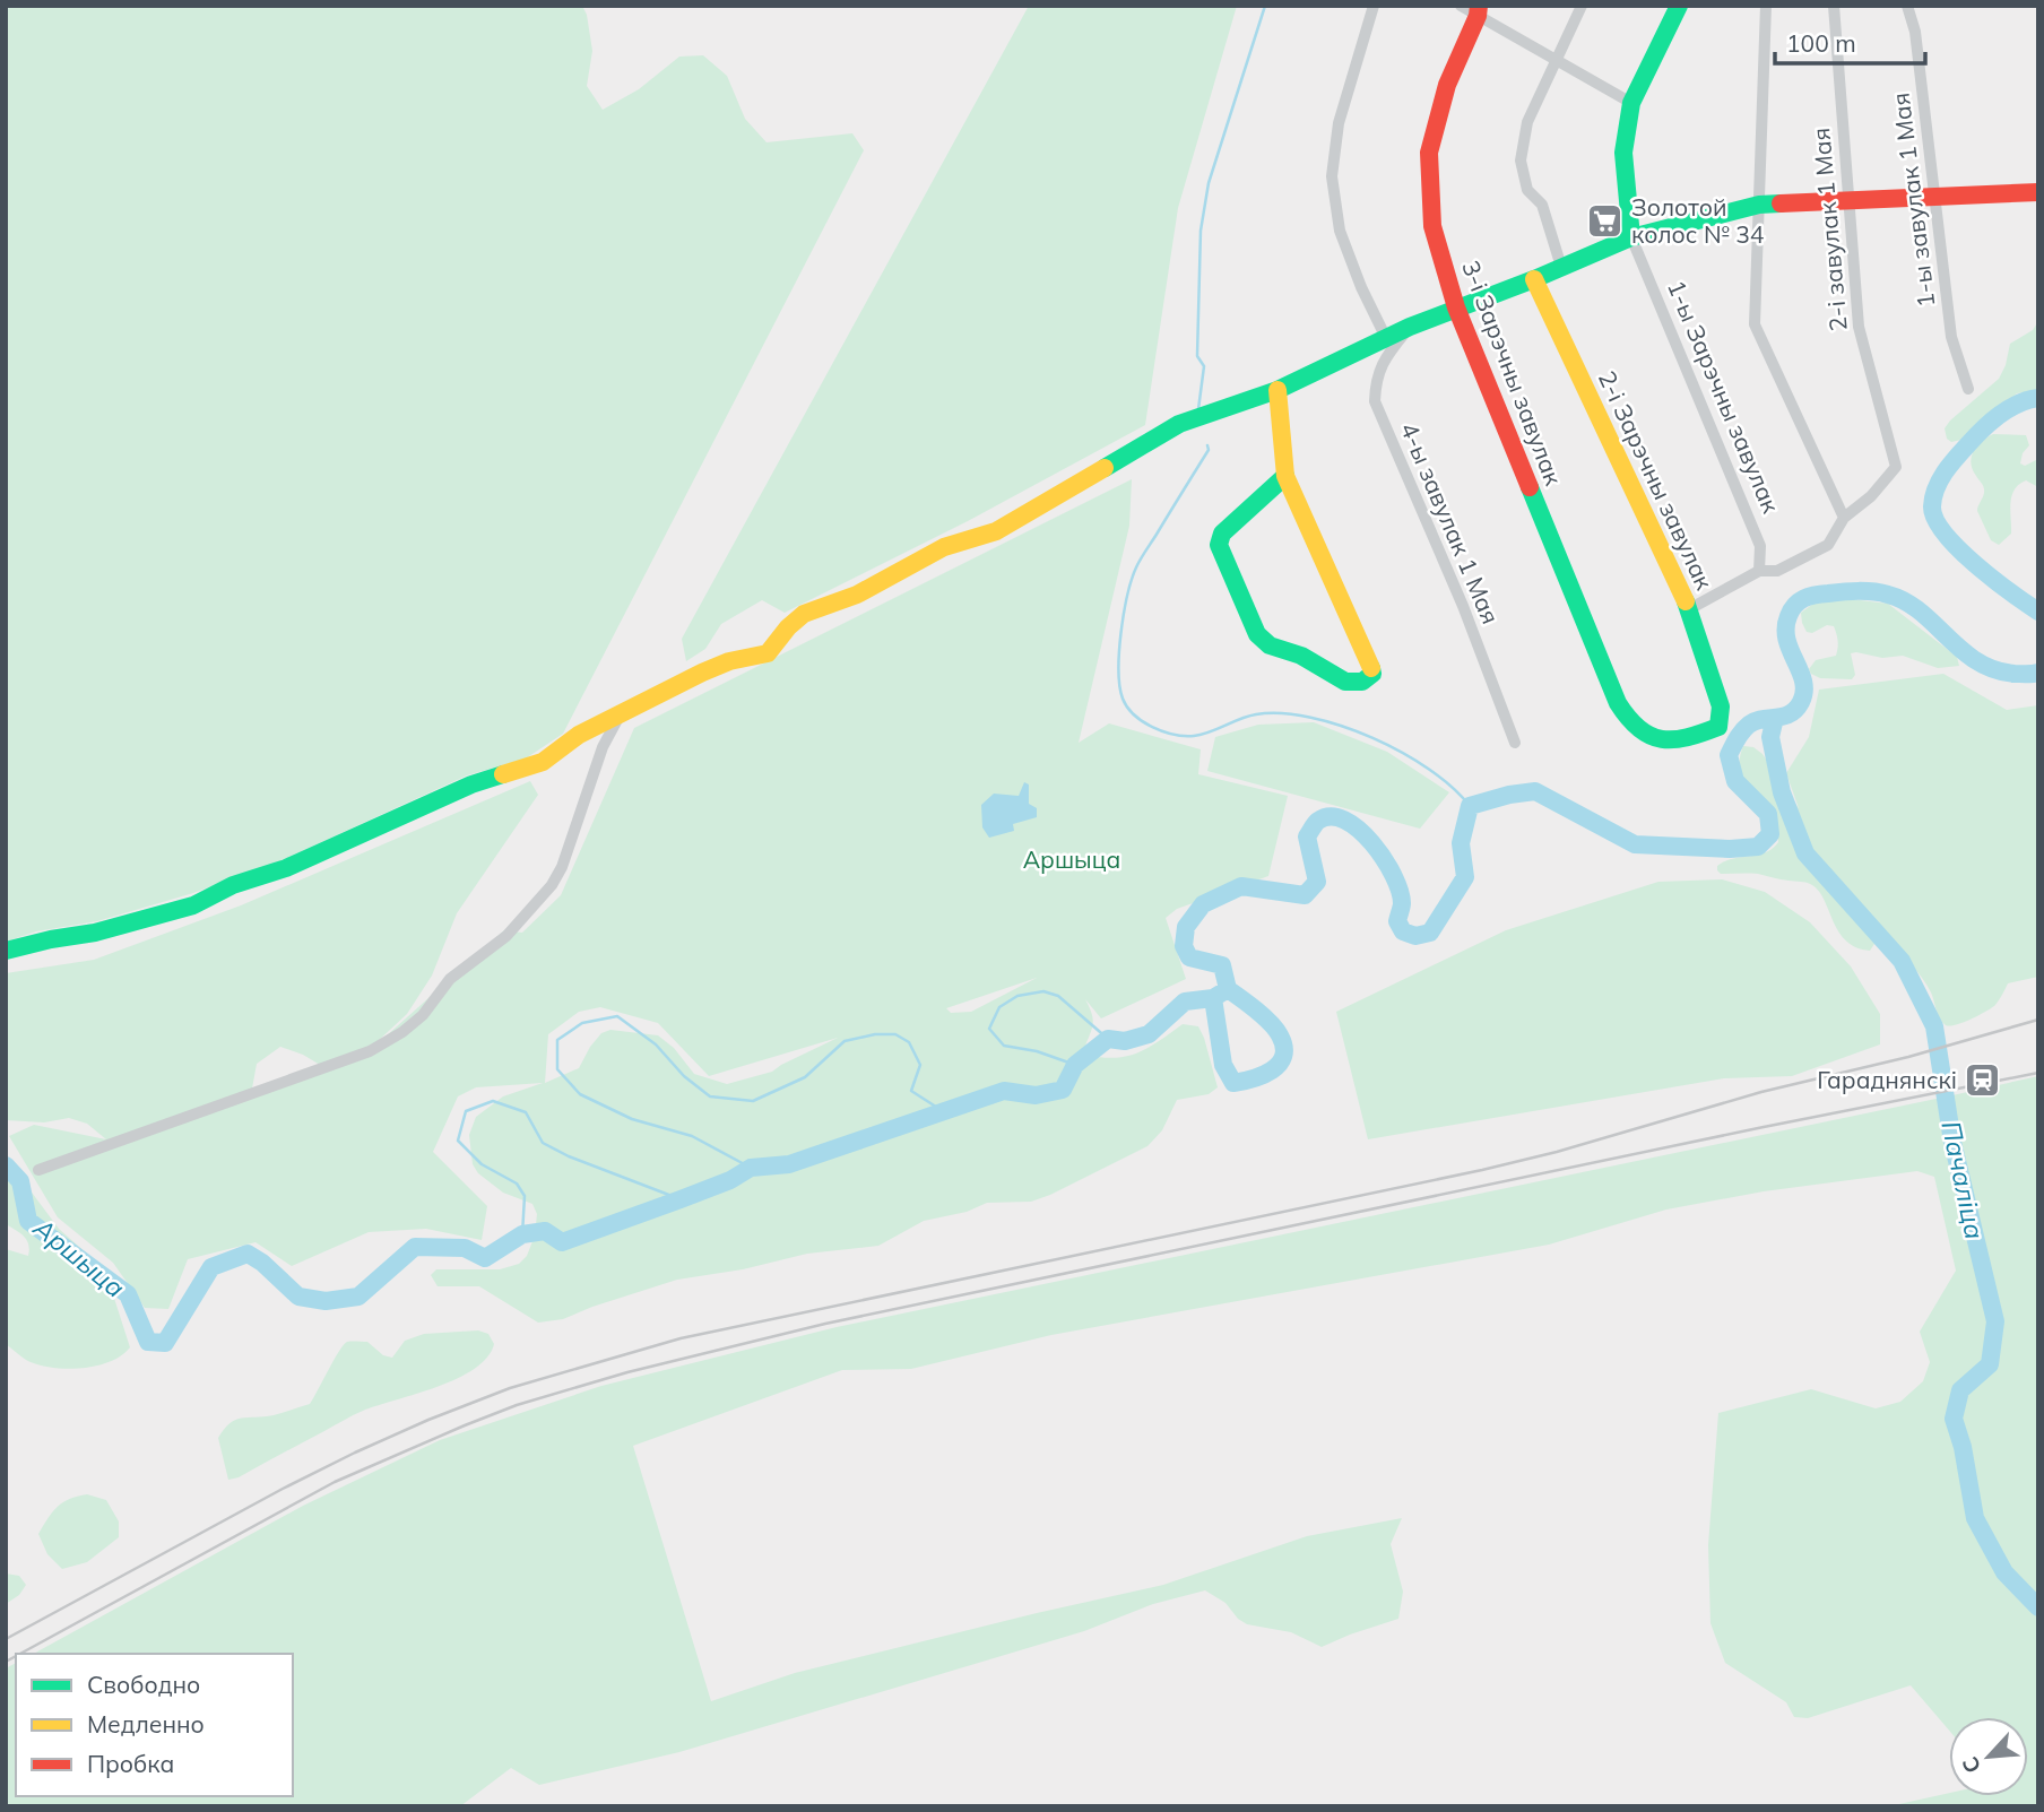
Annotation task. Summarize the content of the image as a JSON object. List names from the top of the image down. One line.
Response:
{"streets":{"street":["1-ы завулак 1 Мая","2-і завулак 1 Мая","3-і Зарэчны завулак","1-ы Зарэчны завулак","2-і Зарэчны завулак","4-ы завулак 1 Мая"]},"crossings":[["3-і Зарэчны завулак","2-і Зарэчны завулак"]],"water":["Пачаліца","Аршыца"],"parks":["Аршыца"],"places":{"supermarket":["Золотой колос № 34"],"station":["Гараднянскі"]},"legend":["Свободно","Медленно","Пробка"],"scale_bar":"100 m","north":"bottom left"}
